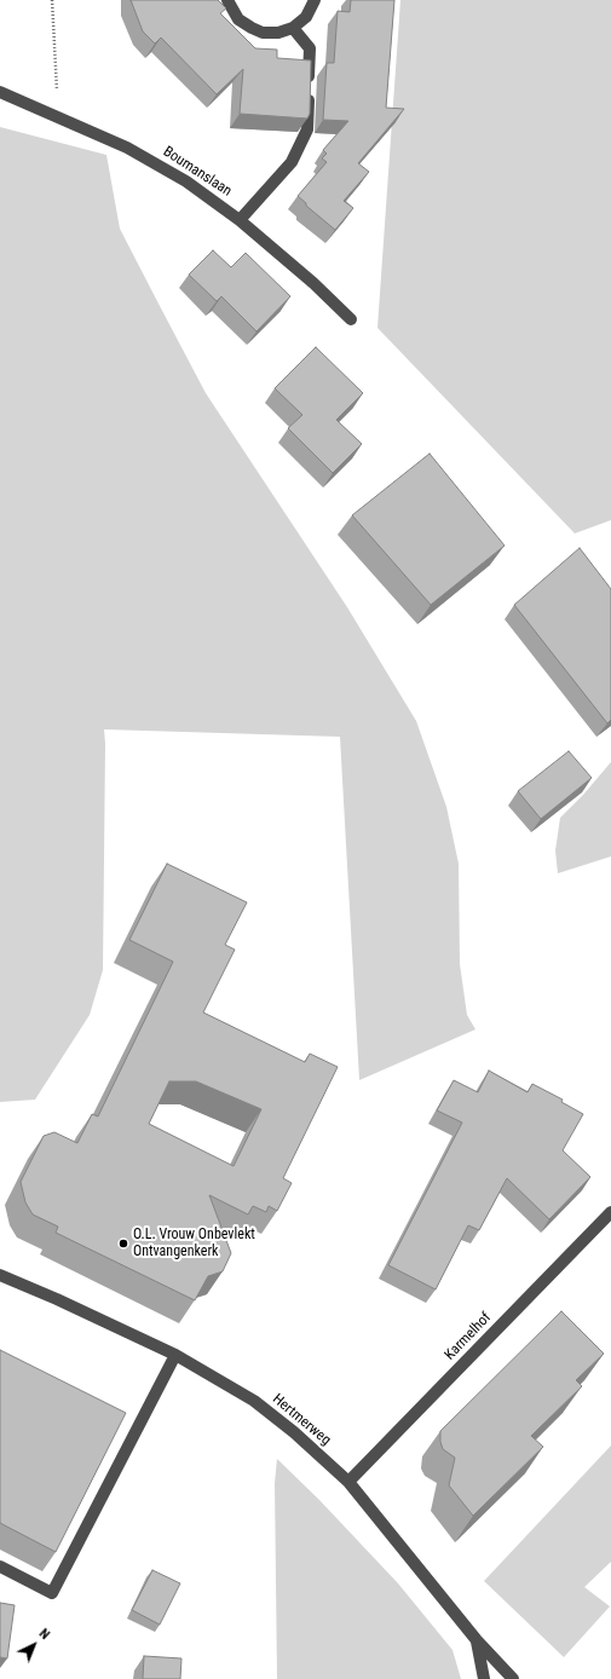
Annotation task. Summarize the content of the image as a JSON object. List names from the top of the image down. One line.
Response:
{"streets":{"street":["Boumanslaan","Karmelhof","Hertmerweg"]},"crossings":[["Karmelhof","Hertmerweg"]],"places":["O.L. Vrouw Onbevlekt Ontvangenkerk"],"north":"top right"}
